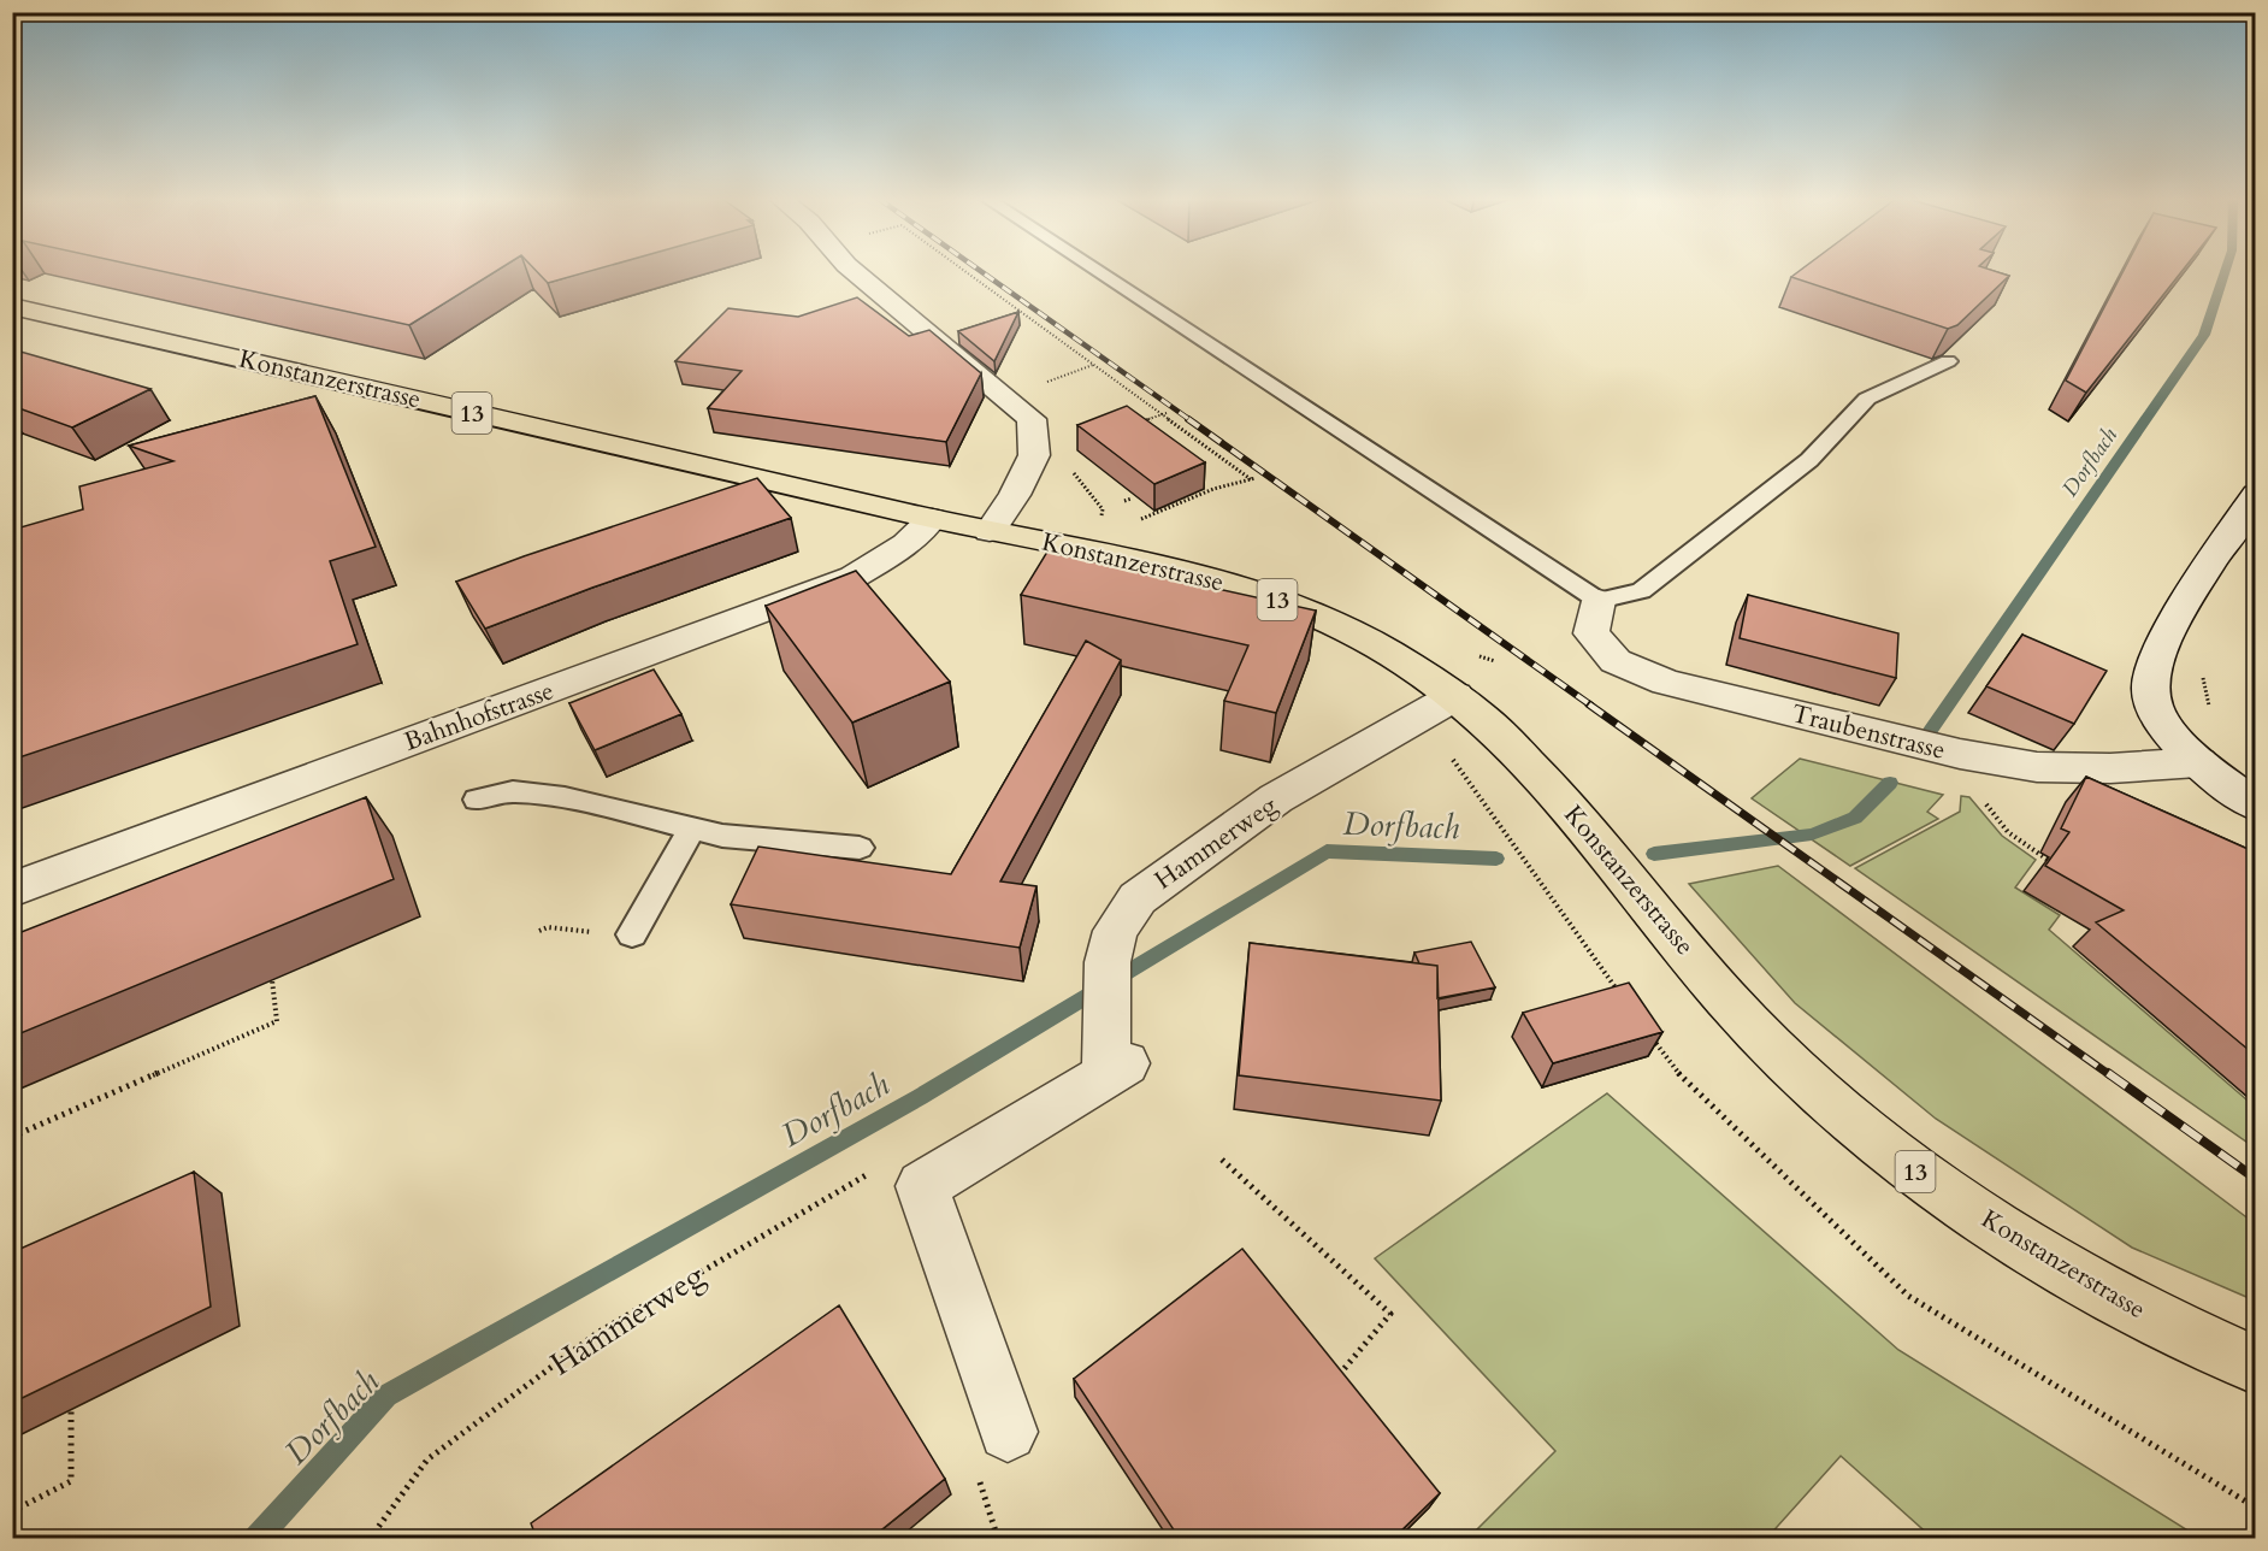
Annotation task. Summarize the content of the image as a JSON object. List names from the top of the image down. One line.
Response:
{"streets":{"main road":["Konstanzerstrasse","13"],"street":["Bahnhofstrasse","Traubenstrasse","Hammerweg"]},"crossings":[["Konstanzerstrasse","Bahnhofstrasse"],["Konstanzerstrasse","Hammerweg"]],"water":["Dorfbach"]}
